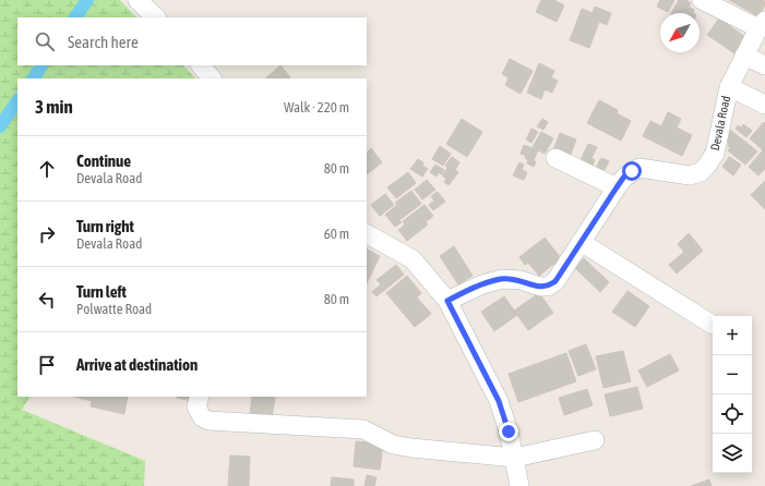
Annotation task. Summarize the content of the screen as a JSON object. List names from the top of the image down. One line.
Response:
{"streets":{"street":["Devala Road"]},"north":"bottom left","page":{"search":"Search here","heading":["3 min","Walk · 220 m"],"list":[["Continue","Devala Road","80 m"],["Turn right","Devala Road","60 m"],["Turn left","Polwatte Road","80 m"],"Arrive at destination"],"map_buttons":["+","−"]}}
